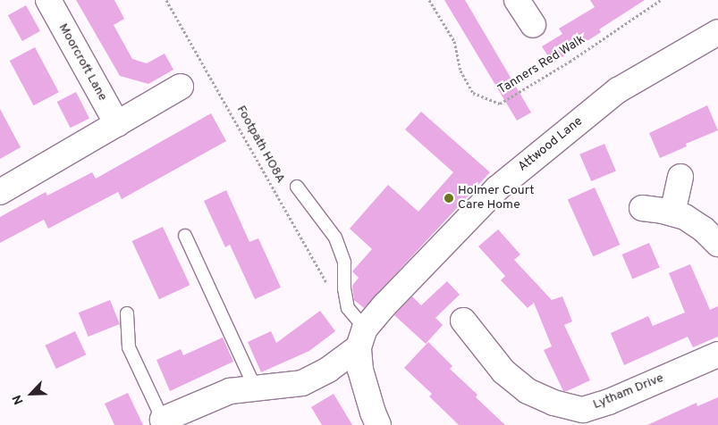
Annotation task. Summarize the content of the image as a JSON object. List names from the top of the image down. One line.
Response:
{"streets":{"street":["Moorcroft Lane","Attwood Lane","Lytham Drive"],"path":["Tanners Red Walk","Footpath HO8A"]},"places":["Holmer Court Care Home"],"north":"bottom left"}
